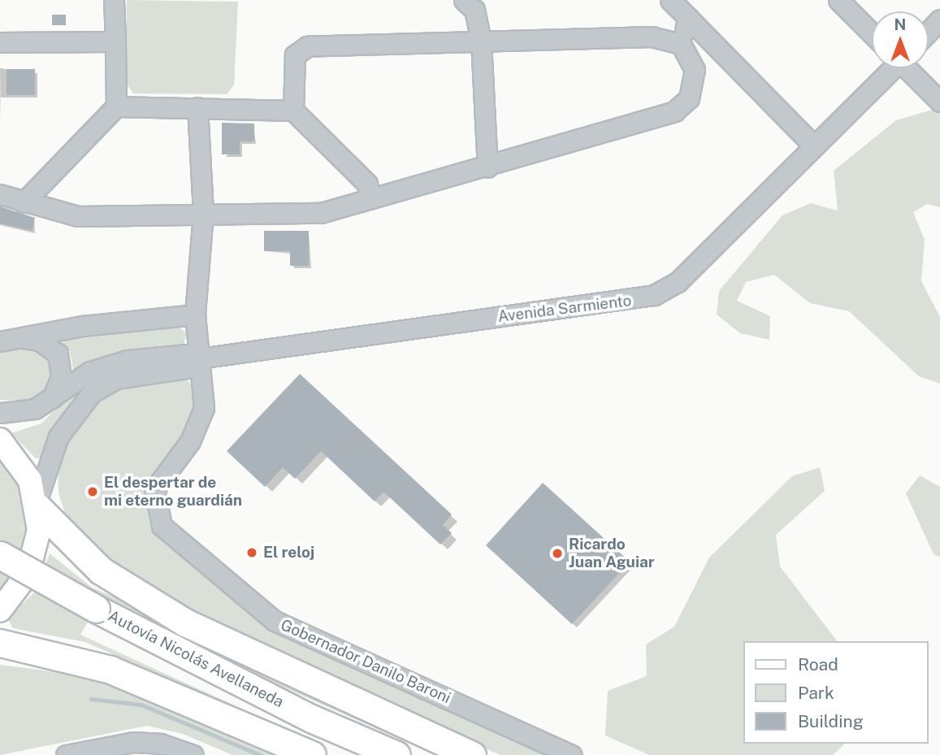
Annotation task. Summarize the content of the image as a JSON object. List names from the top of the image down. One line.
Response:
{"streets":{"highway":["Autovía Nicolás Avellaneda"],"street":["Avenida Sarmiento","Gobernador Danilo Baroni"]},"crossings":[["Avenida Sarmiento","Gobernador Danilo Baroni"]],"places":["El despertar de mi eterno guardián","El reloj","Ricardo Juan Aguiar"],"legend":["Road","Park","Building"],"north":"top"}
